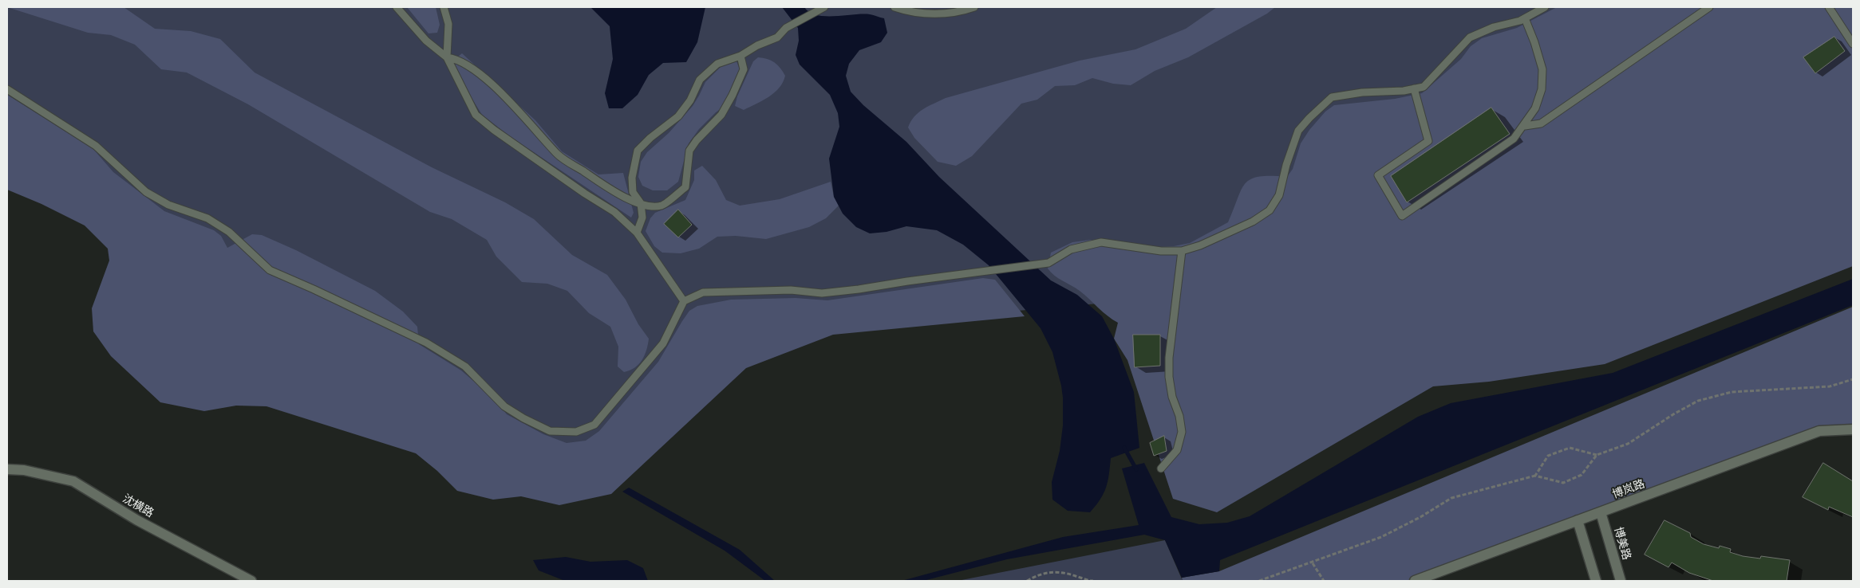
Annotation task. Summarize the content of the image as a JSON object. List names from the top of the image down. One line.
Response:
{"streets":{"street":["博岚路","沈横路","博美路"]},"crossings":[["博岚路","博美路"]]}
